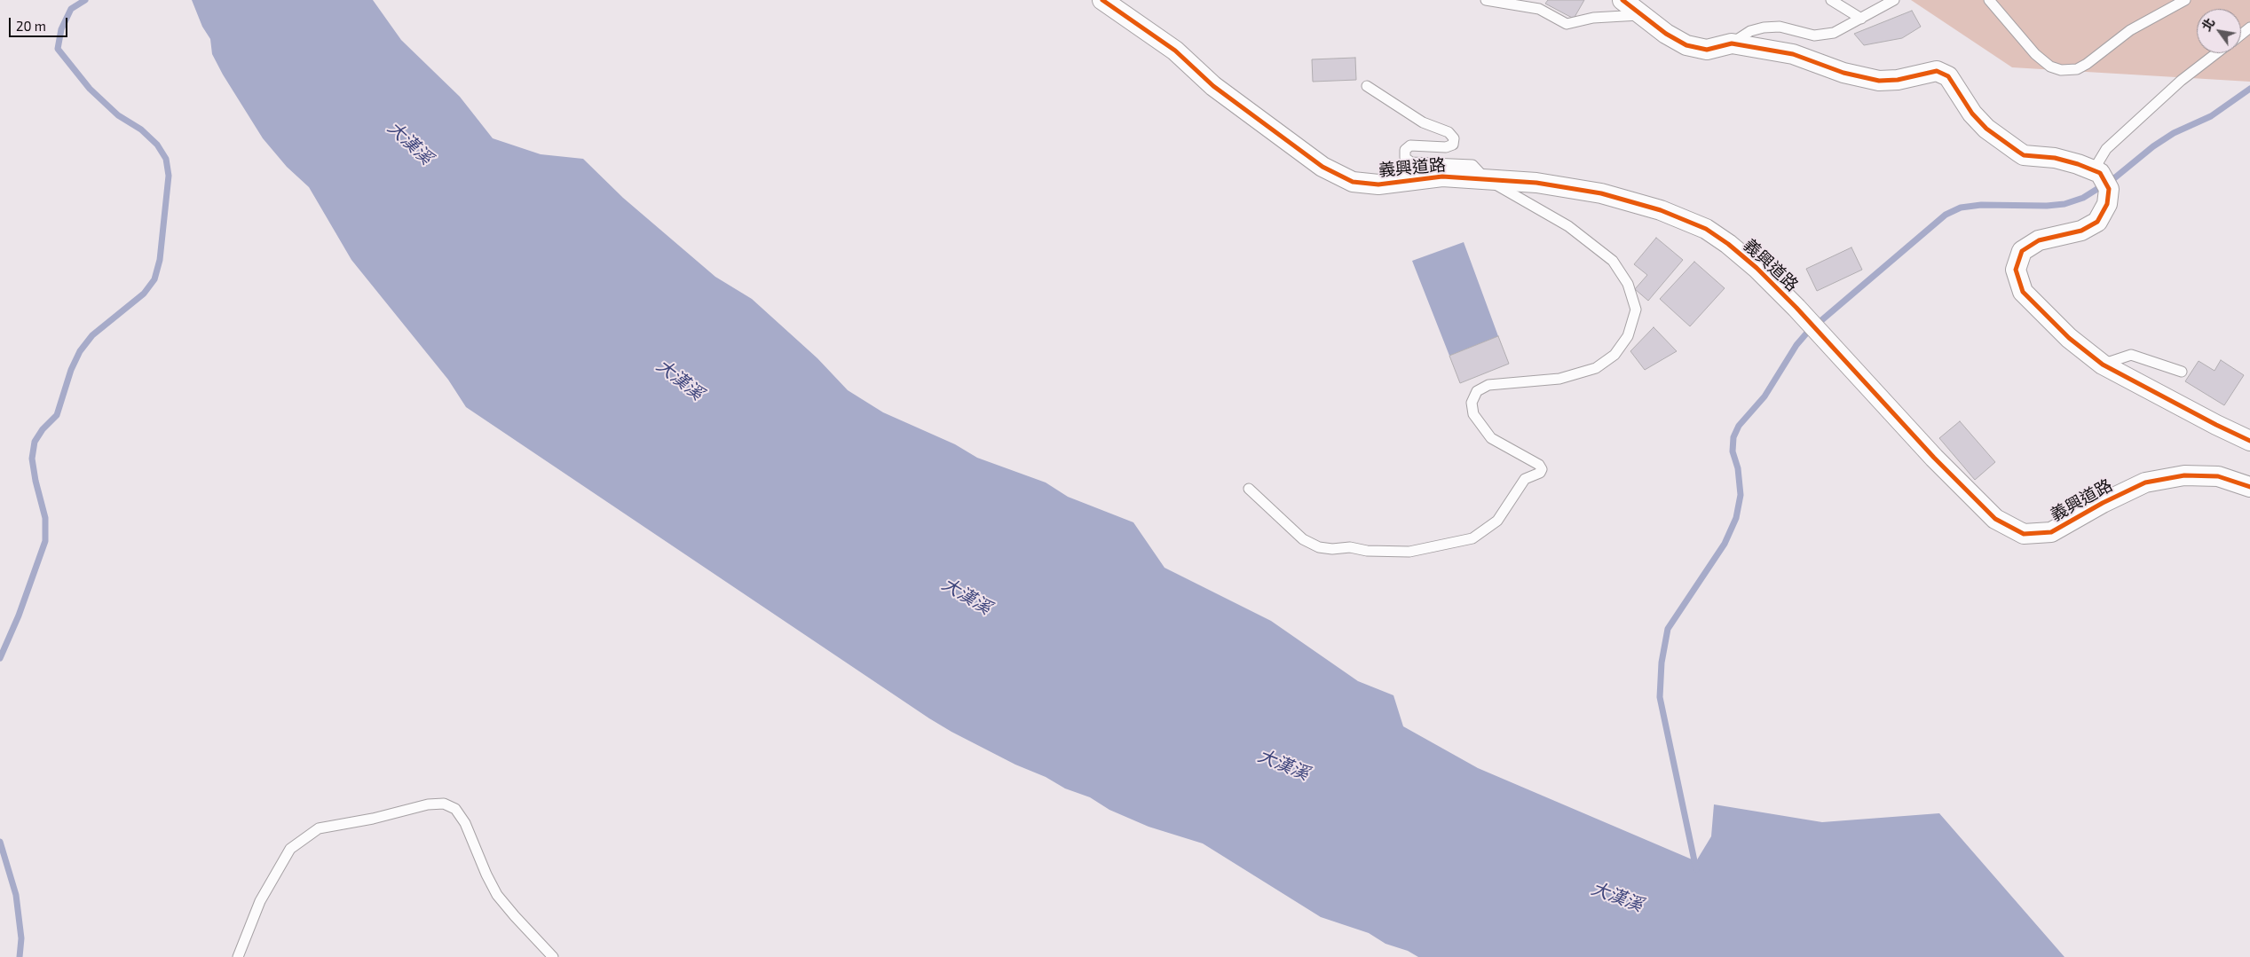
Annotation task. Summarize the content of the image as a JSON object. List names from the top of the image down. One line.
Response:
{"streets":{"street":["義興道路"]},"water":["大漢溪"],"scale_bar":"20 m","north":"top left"}
